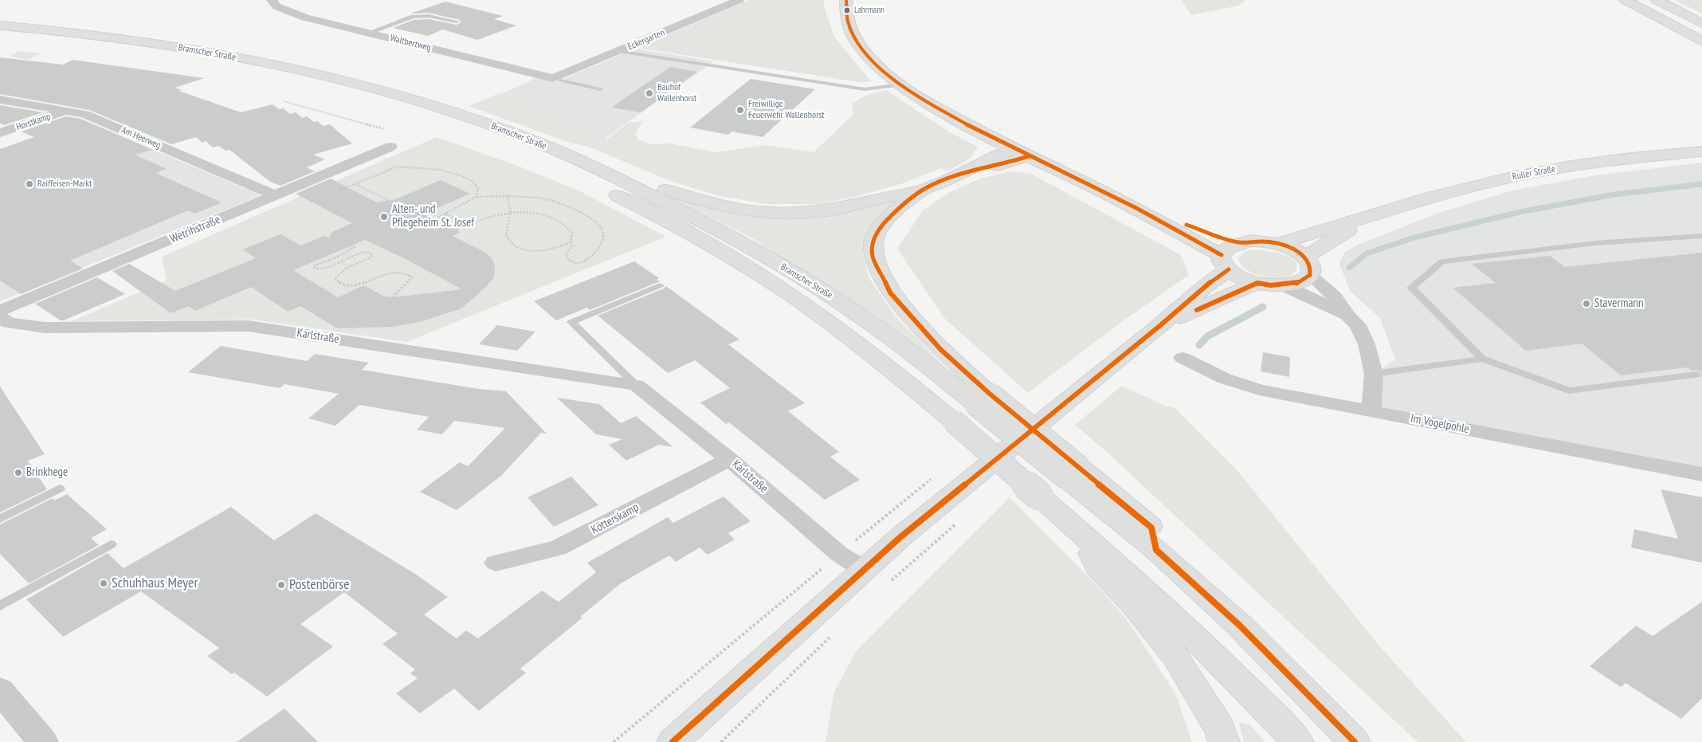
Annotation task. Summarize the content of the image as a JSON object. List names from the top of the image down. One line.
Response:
{"streets":{"main road":["Bramscher Straße","Ruller Straße"],"street":["Eckergarten","Waltbertweg","Horstkamp","Am Heerweg","Wetrihstraße","Karlstraße","Im Vogelpohle","Kötterskamp"]},"crossings":[["Eckergarten","Waltbertweg"],["Horstkamp","Am Heerweg"],["Am Heerweg","Wetrihstraße"],["Karlstraße","Kötterskamp"]],"places":["Lahrmann","Bauhof Wallenhorst","Freiwillige Feuerwehr Wallenhorst","Raiffeisen-Markt","Alten- und Pflegeheim St. Josef","Stavermann","Brinkhege","Schuhhaus Meyer","Postenbörse"]}
